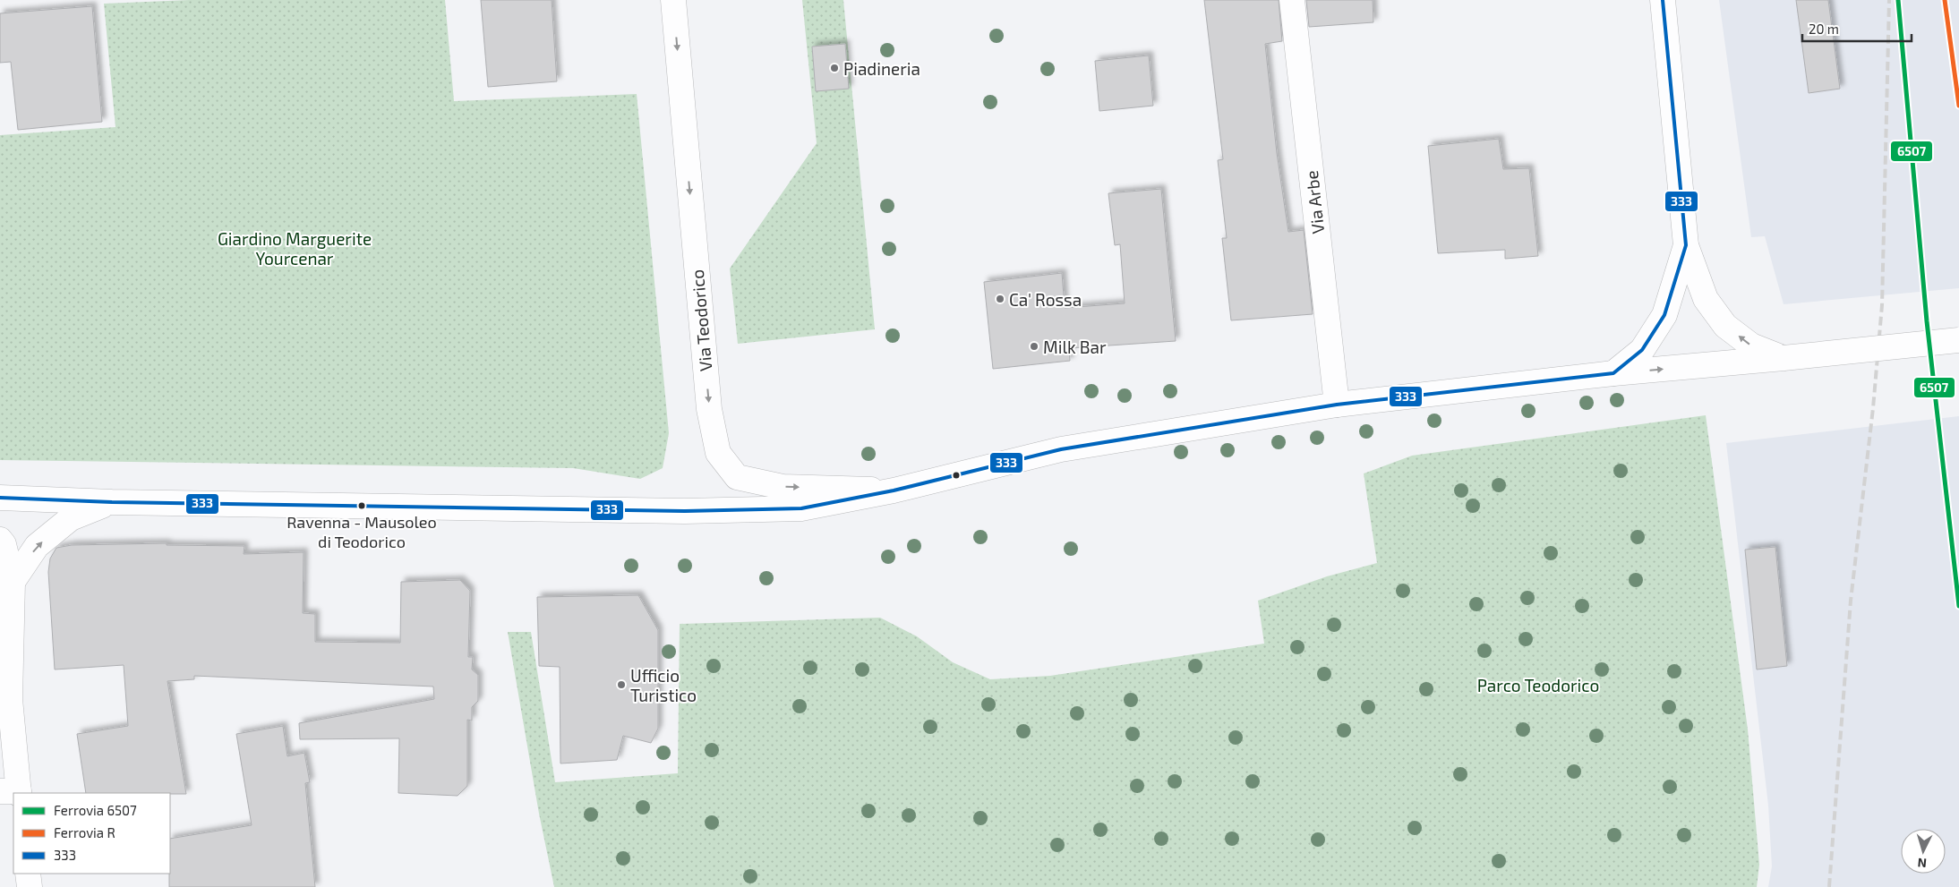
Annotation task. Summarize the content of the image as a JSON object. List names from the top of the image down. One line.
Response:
{"streets":{"street":["Via Arbe","Via Teodorico"]},"one_way":["Via Teodorico"],"parks":["Giardino Marguerite Yourcenar","Parco Teodorico"],"places":["Piadineria","Ca' Rossa","Milk Bar","Ravenna - Mausoleo di Teodorico","Ufficio Turistico"],"lines":["rail line 6507","rail line R","transit line 333"],"legend":["Ferrovia 6507","Ferrovia R","333"],"scale_bar":"20 m","north":"bottom"}
